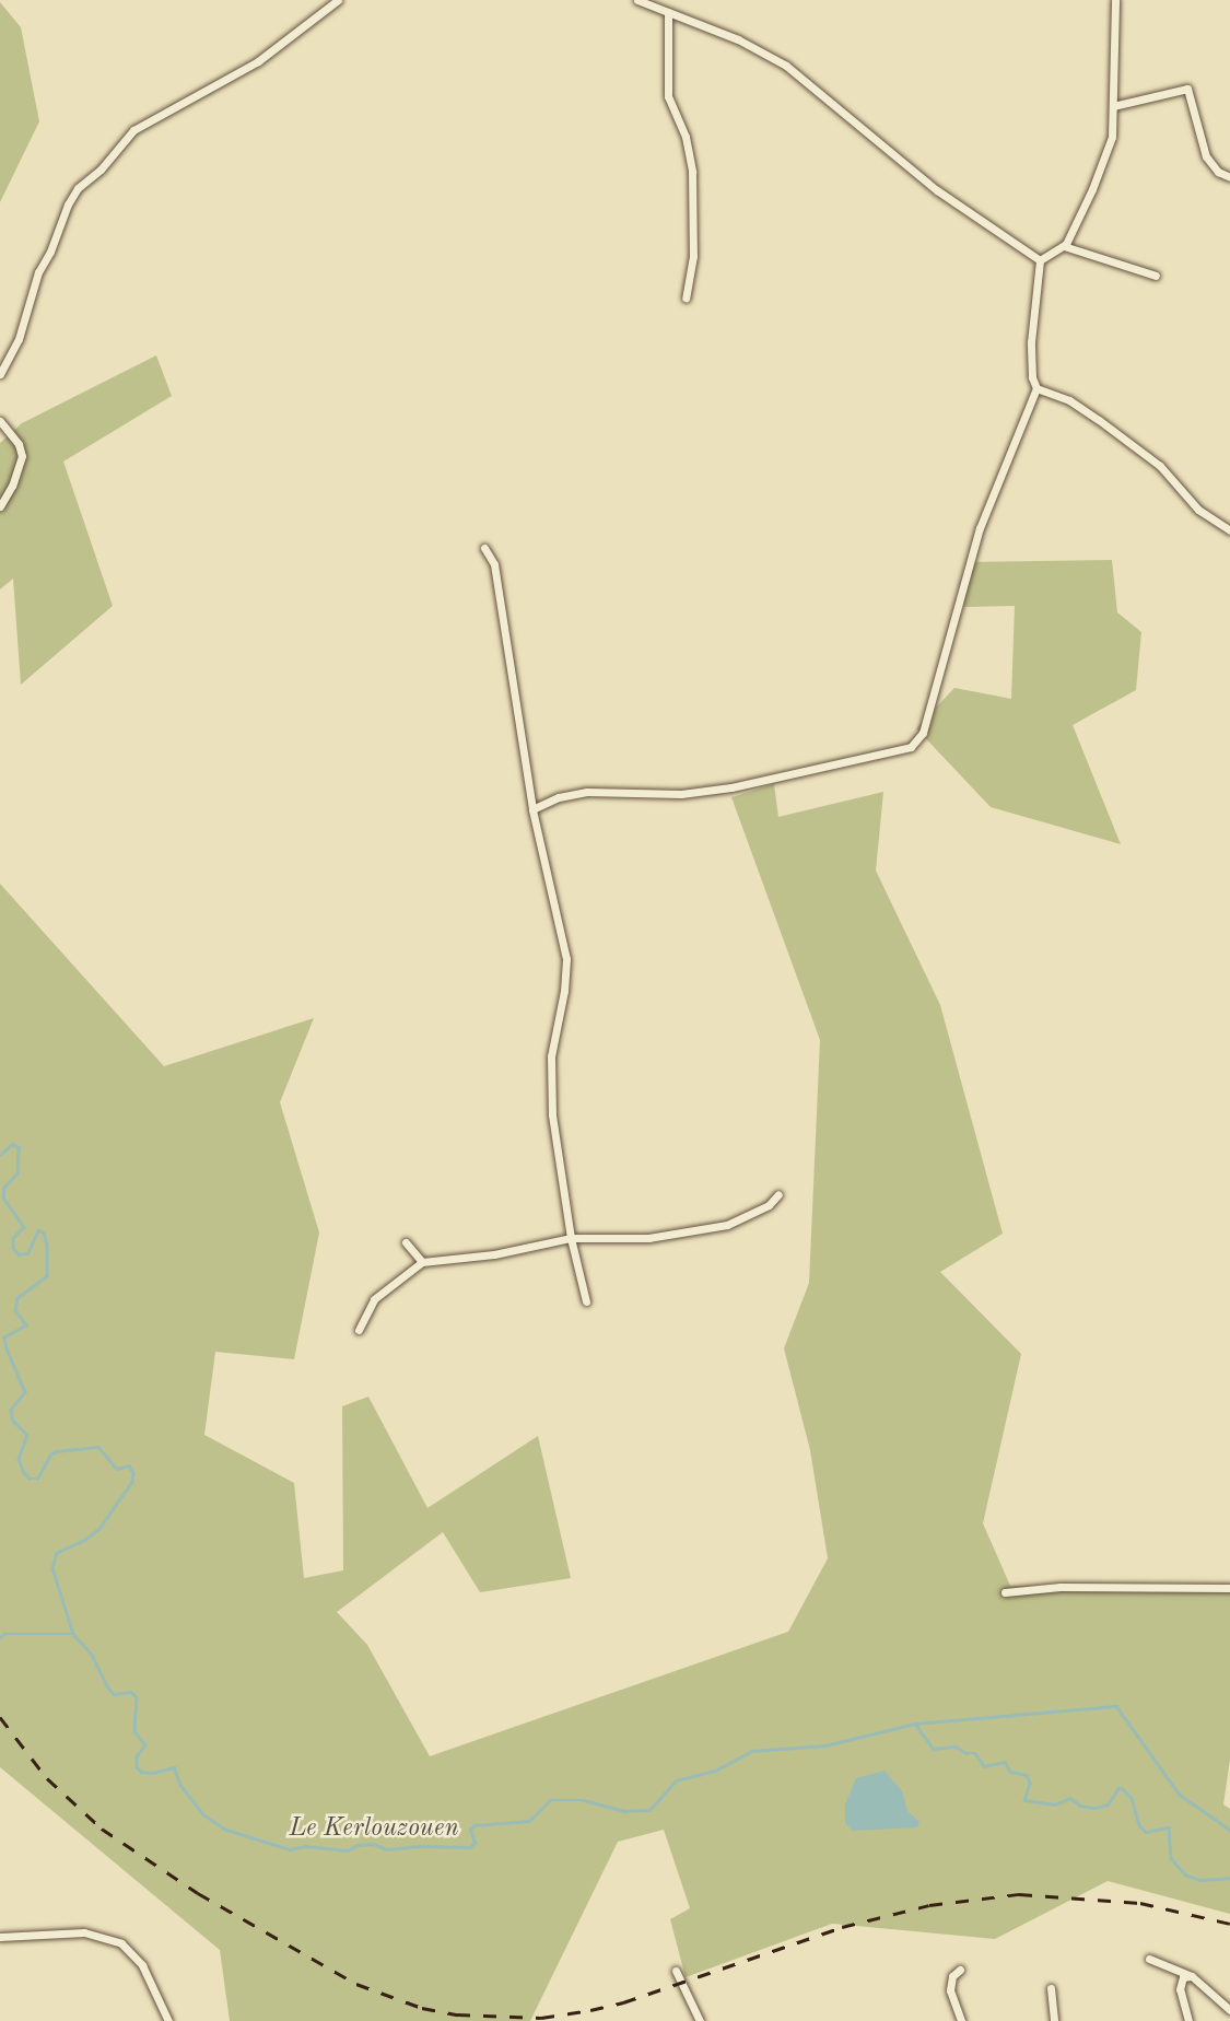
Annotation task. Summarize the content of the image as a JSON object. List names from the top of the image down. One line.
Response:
{"water":["Le Kerlouzouen"]}
